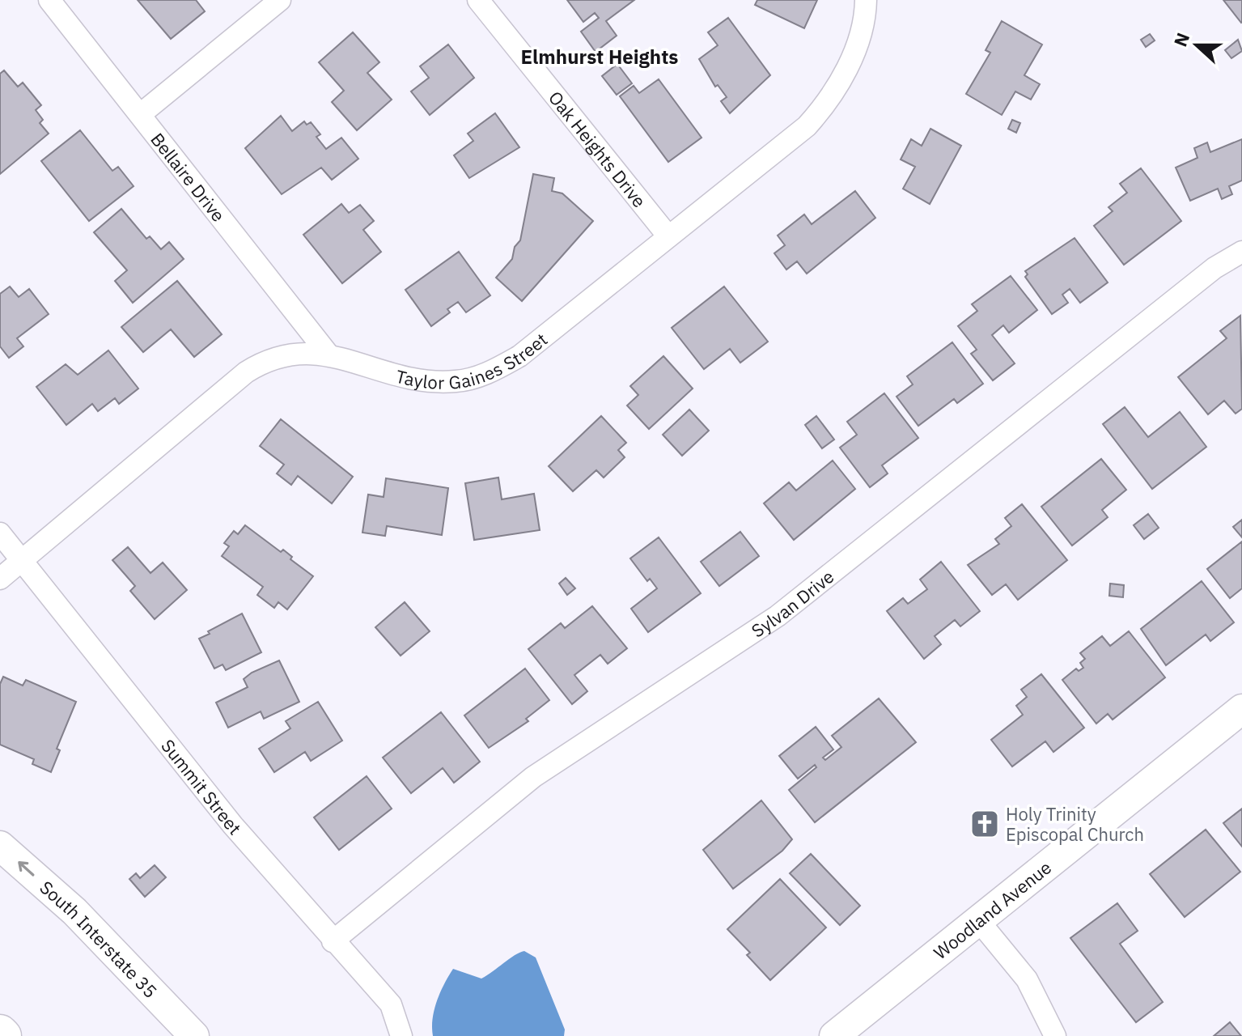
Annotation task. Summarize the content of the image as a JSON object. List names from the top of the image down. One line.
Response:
{"streets":{"street":["Oak Heights Drive","Bellaire Drive","Taylor Gaines Street","Sylvan Drive","Summit Street","Woodland Avenue","South Interstate 35"]},"crossings":[["Oak Heights Drive","Taylor Gaines Street"],["Bellaire Drive","Taylor Gaines Street"],["Taylor Gaines Street","Summit Street"],["Sylvan Drive","Summit Street"]],"one_way":["South Interstate 35"],"districts":["Elmhurst Heights"],"places":{"church":["Holy Trinity Episcopal Church"]},"north":"left"}
